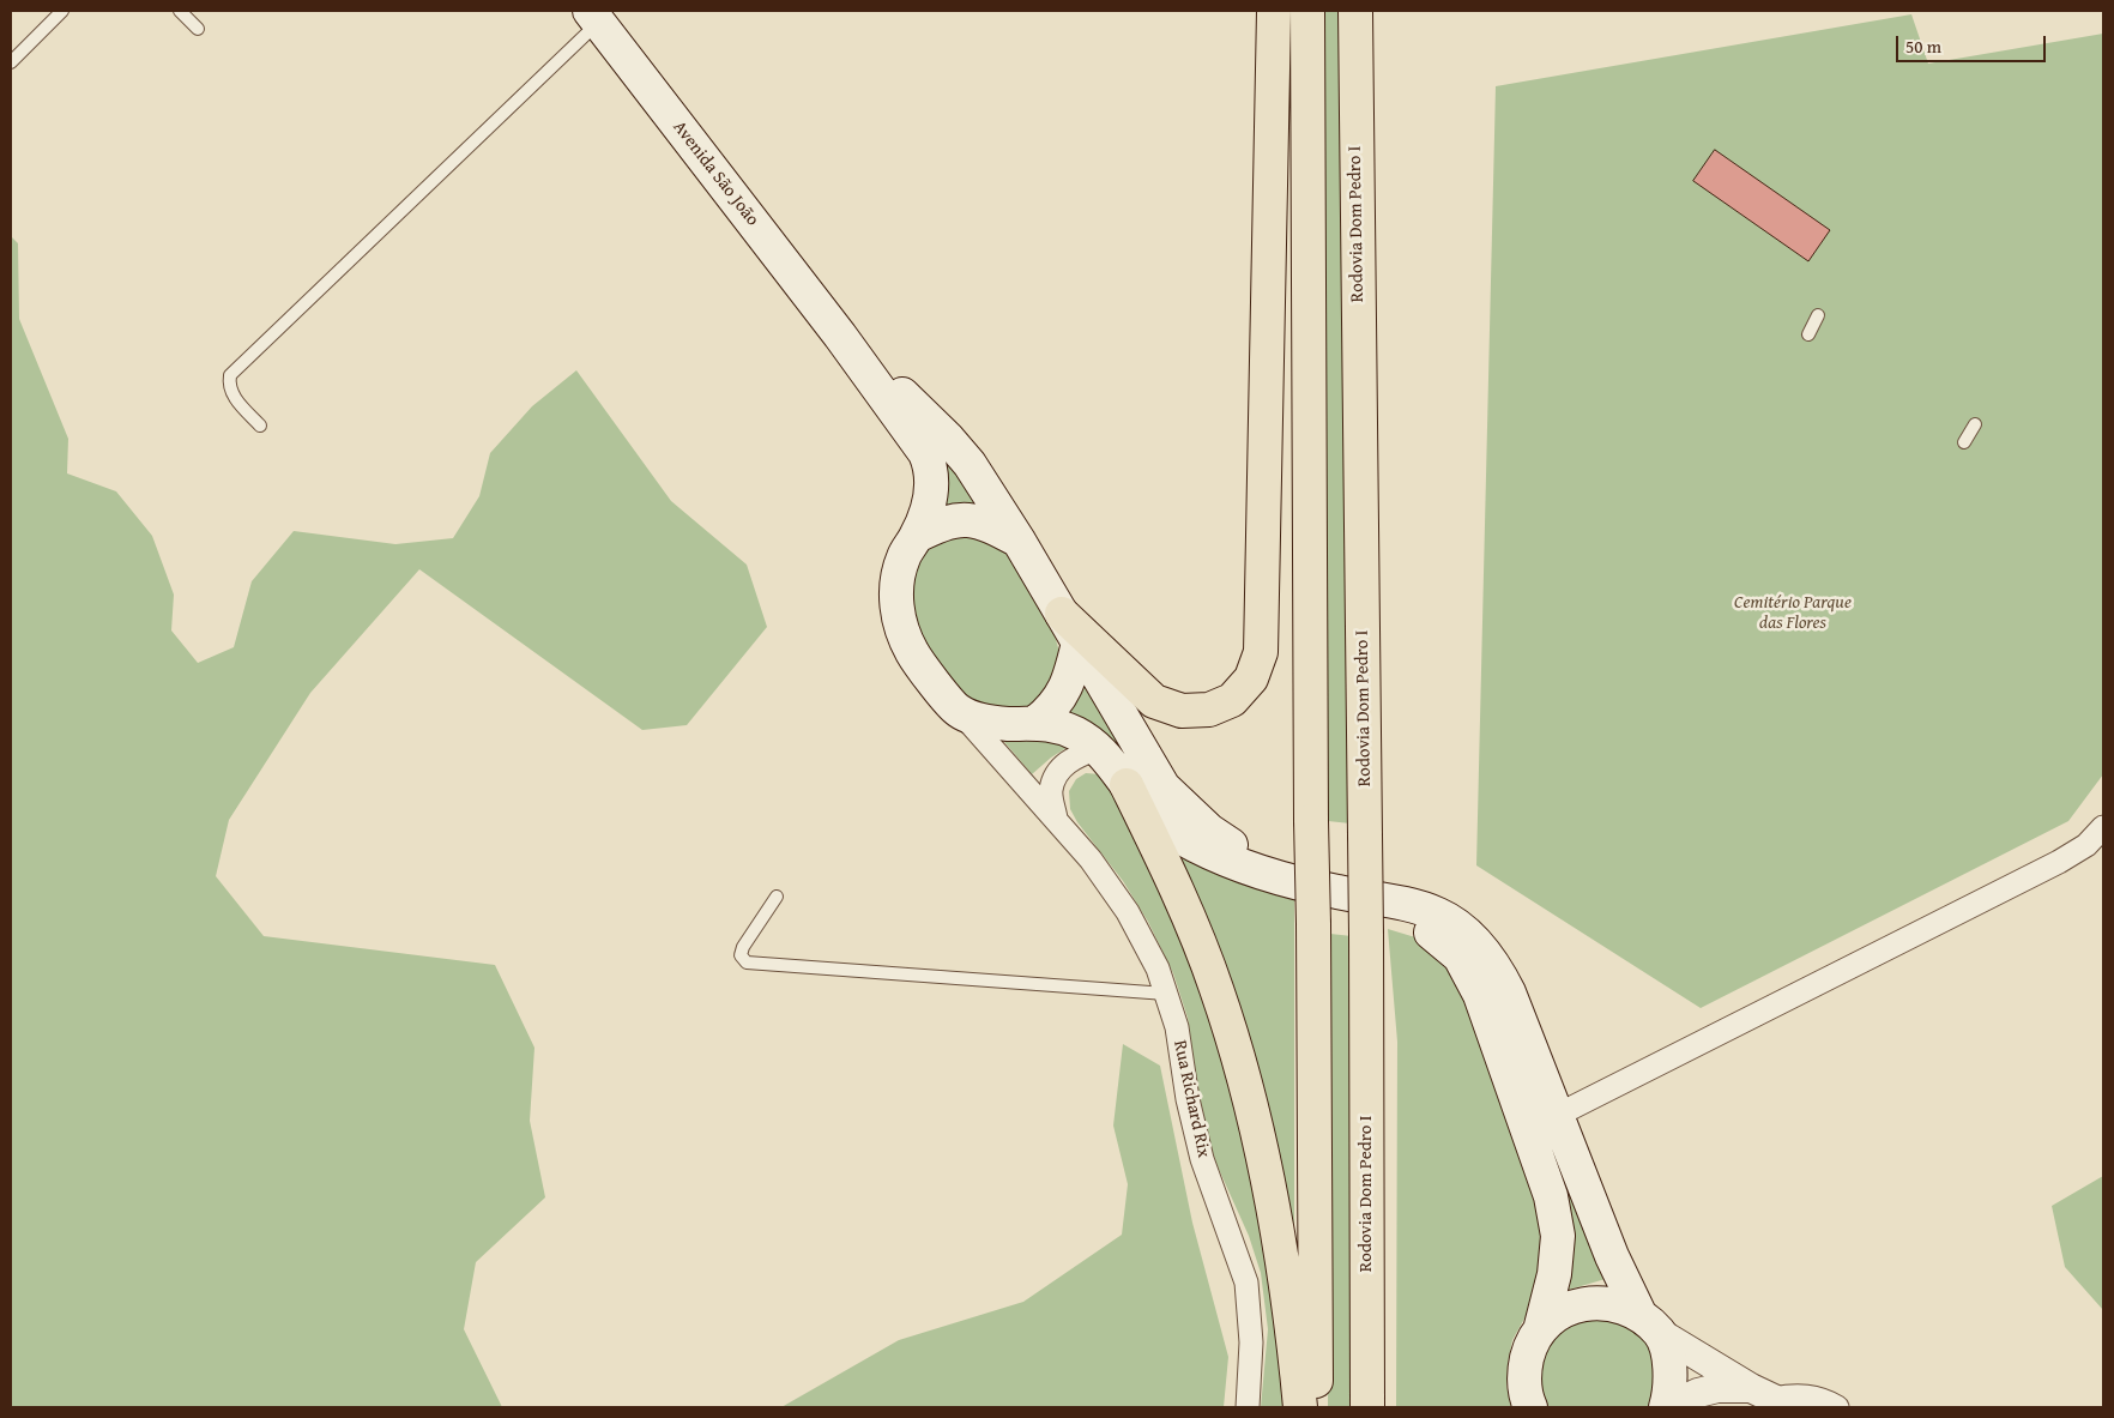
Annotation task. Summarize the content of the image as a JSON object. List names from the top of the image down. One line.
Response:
{"streets":{"highway":["Rodovia Dom Pedro I"],"main road":["Avenida São João"],"street":["Rua Richard Rix"]},"parks":["Cemitério Parque das Flores"],"scale_bar":"50 m"}
